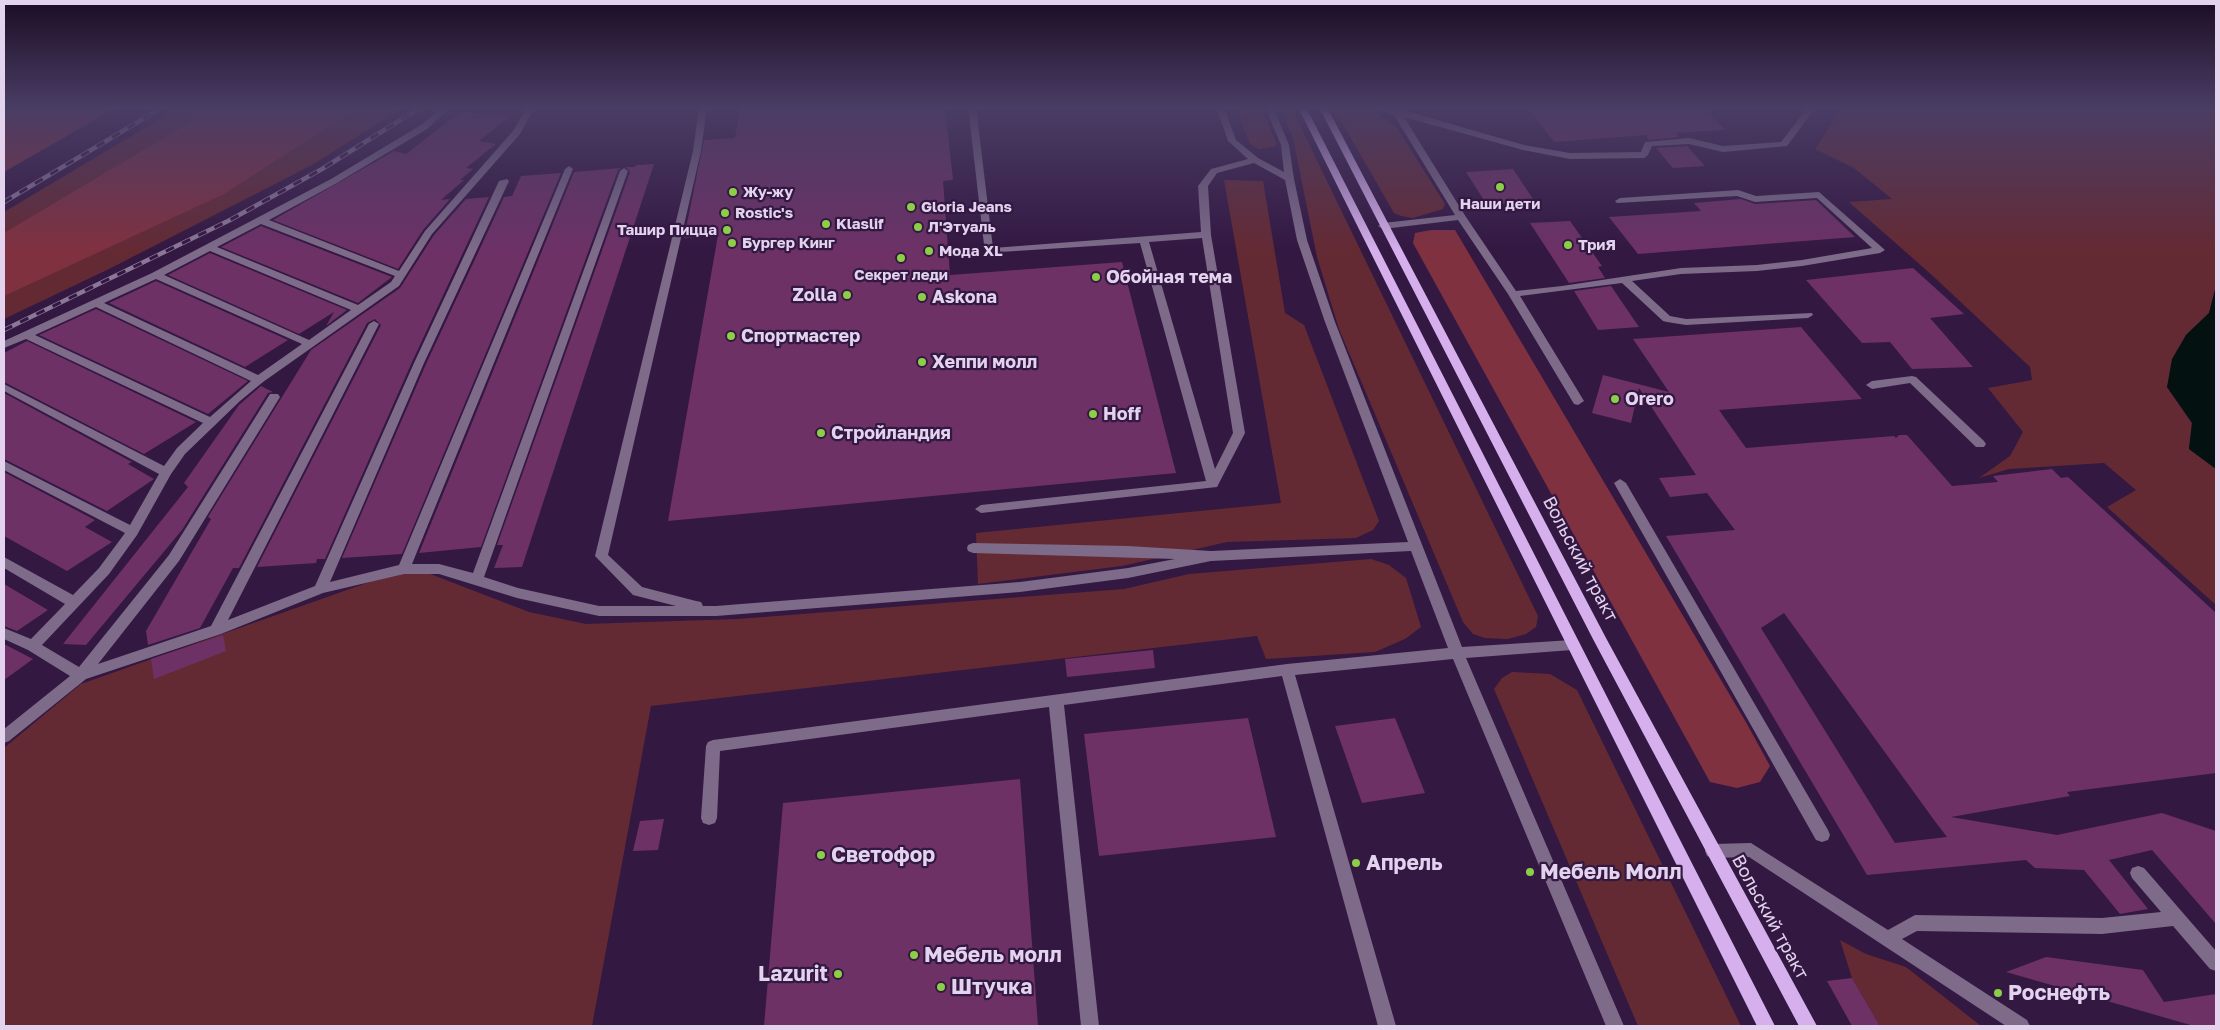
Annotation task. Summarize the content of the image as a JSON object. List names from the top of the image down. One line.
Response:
{"streets":{"main road":["Вольский тракт"]},"places":["Наши дети","Жу-жу","Gloria Jeans","Rostic's","Klaslif","Л'Этуаль","Ташир Пицца","Бургер Кинг","ТриЯ","Мода XL","Секрет леди","Обойная тема","Zolla","Askona","Спортмастер","Хеппи молл","Orero","Hoff","Стройландия","Светофор","Апрель","Мебель Молл","Мебель молл","Lazurit","Штучка","Роснефть"]}
